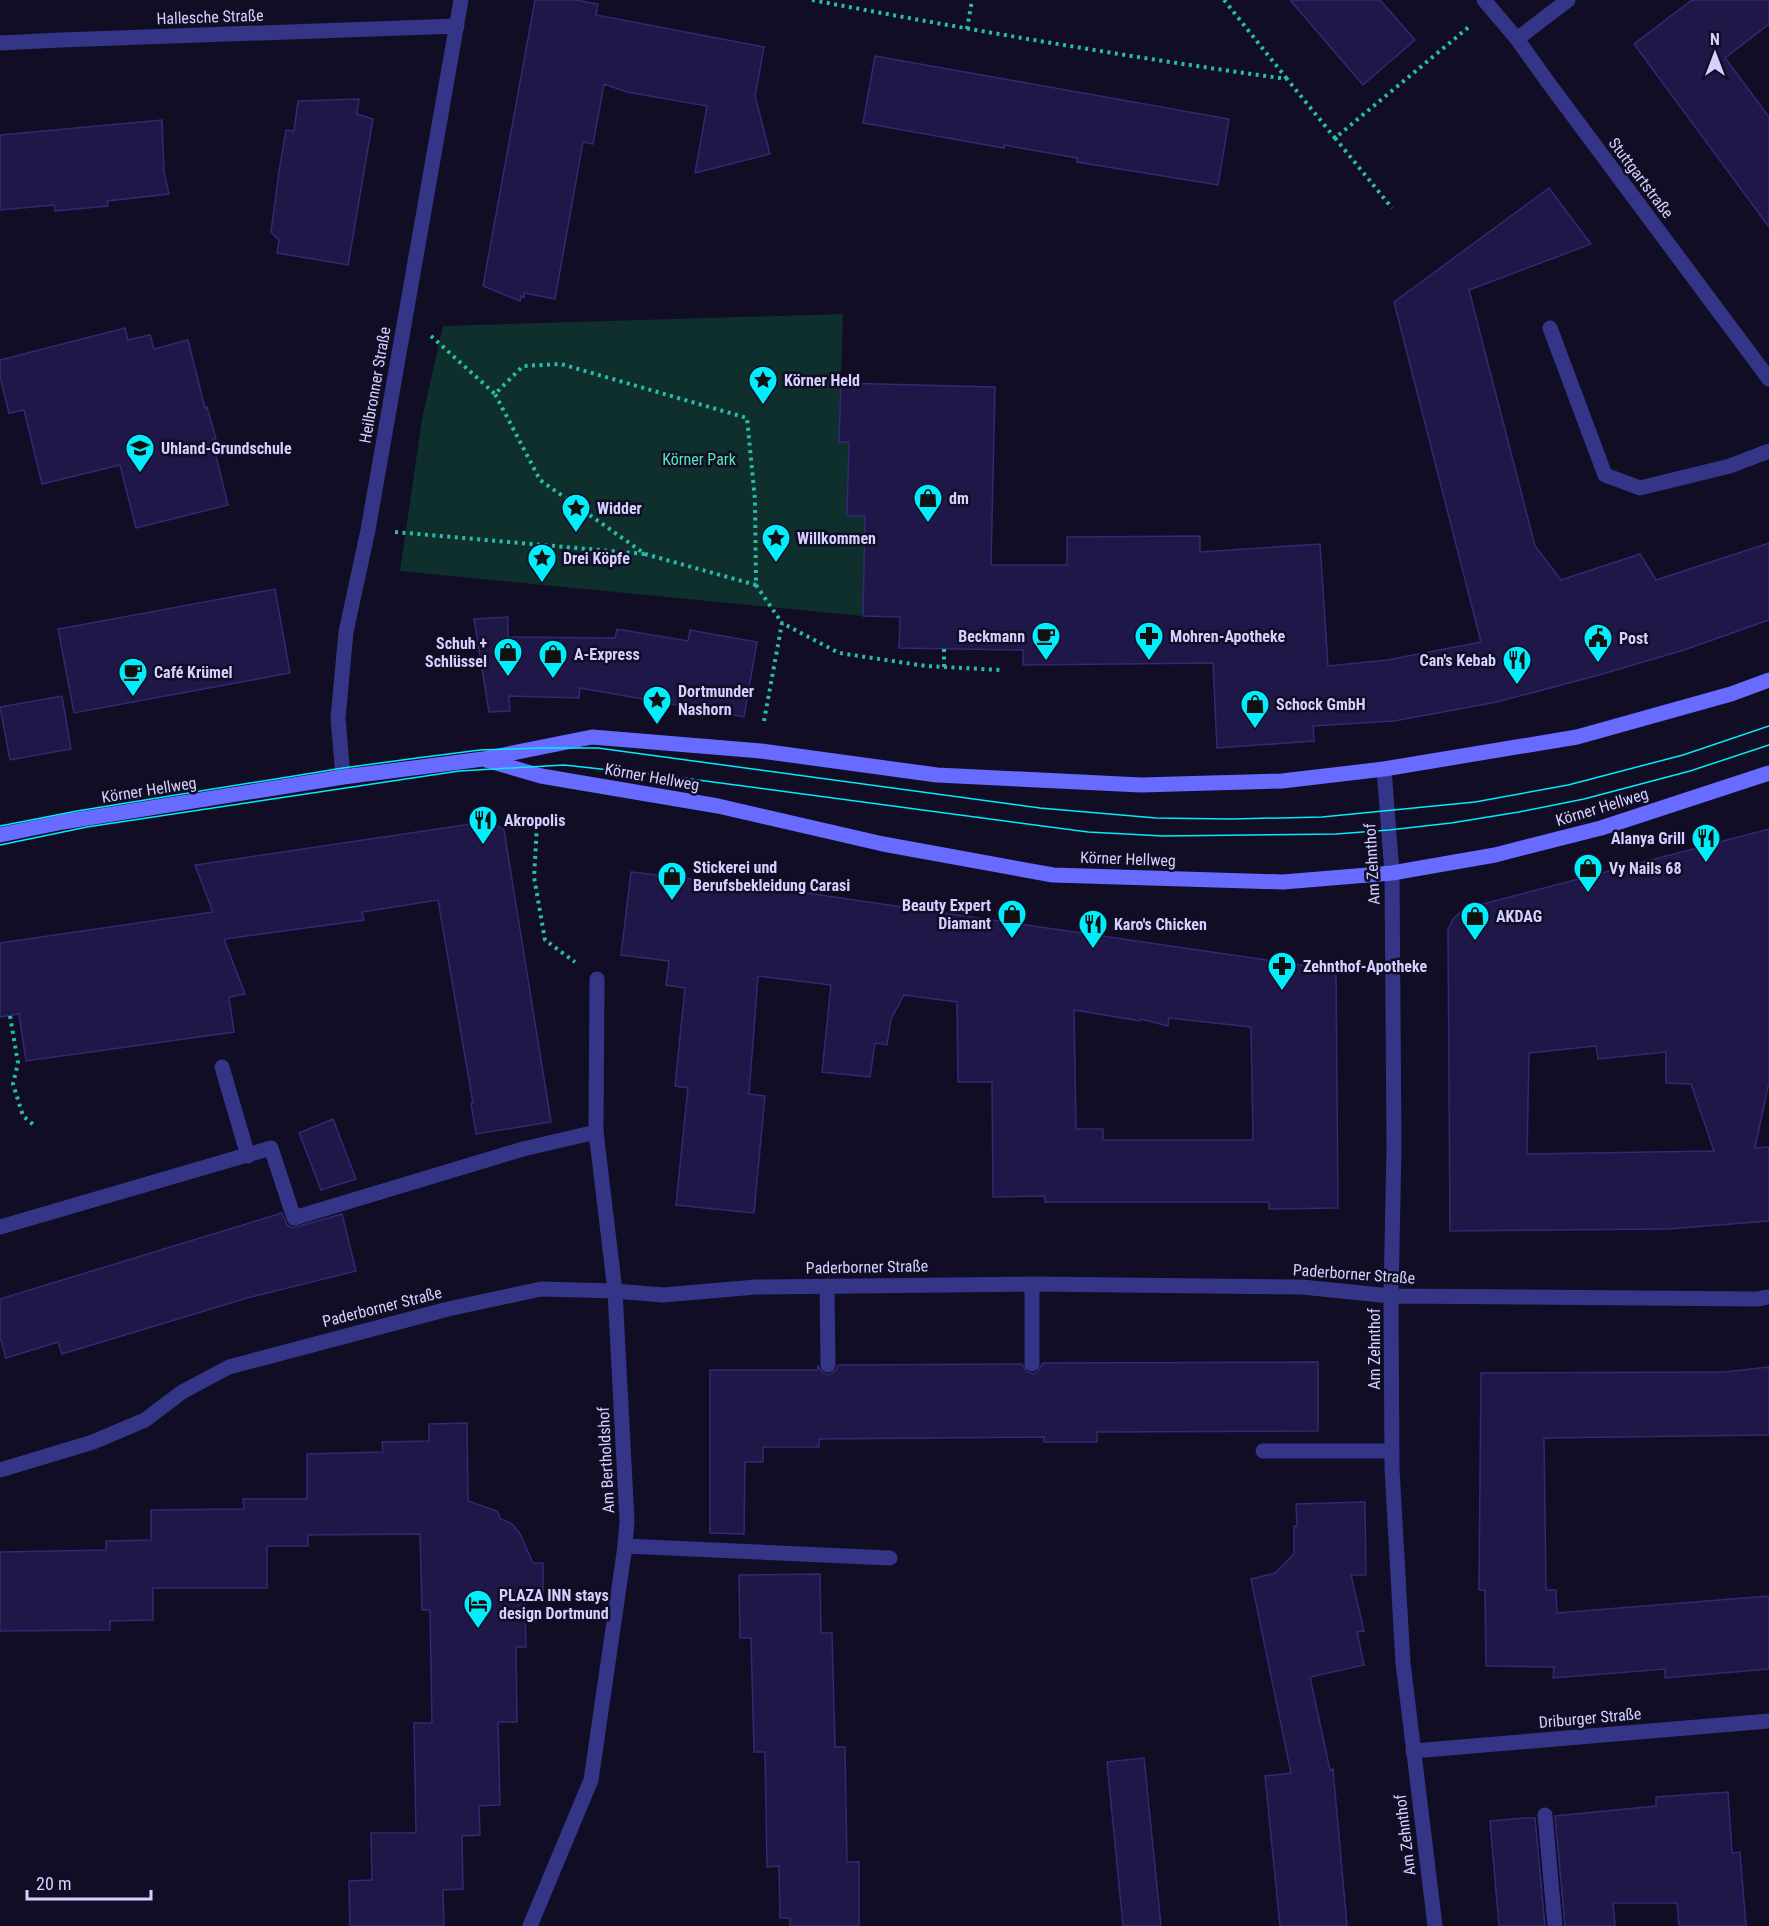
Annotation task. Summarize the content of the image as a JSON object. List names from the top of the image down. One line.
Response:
{"streets":{"main road":["Körner Hellweg"],"street":["Hallesche Straße","Stuttgartstraße","Heilbronner Straße","Am Zehnthof","Paderborner Straße","Am Bertholdshof","Driburger Straße"]},"crossings":[["Hallesche Straße","Heilbronner Straße"],["Heilbronner Straße","Körner Hellweg"],["Körner Hellweg","Am Zehnthof"],["Am Zehnthof","Paderborner Straße"],["Am Zehnthof","Driburger Straße"],["Paderborner Straße","Am Bertholdshof"]],"parks":["Körner Park"],"places":{"place":["Körner Held","Widder","Willkommen","Drei Köpfe","Dortmunder Nashorn"],"school or university":["Uhland-Grundschule"],"shop":["dm","Schuh + Schlüssel","A-Express","Schock GmbH","Vy Nails 68","Stickerei und Berufsbekleidung Carasi","Beauty Expert Diamant","AKDAG"],"cafe":["Beckmann","Café Krümel"],"pharmacy":["Mohren-Apotheke","Zehnthof-Apotheke"],"public building":["Post"],"restaurant":["Can's Kebab","Akropolis","Alanya Grill","Karo's Chicken"],"hotel":["PLAZA INN stays design Dortmund"]},"scale_bar":"20 m","north":"top"}
